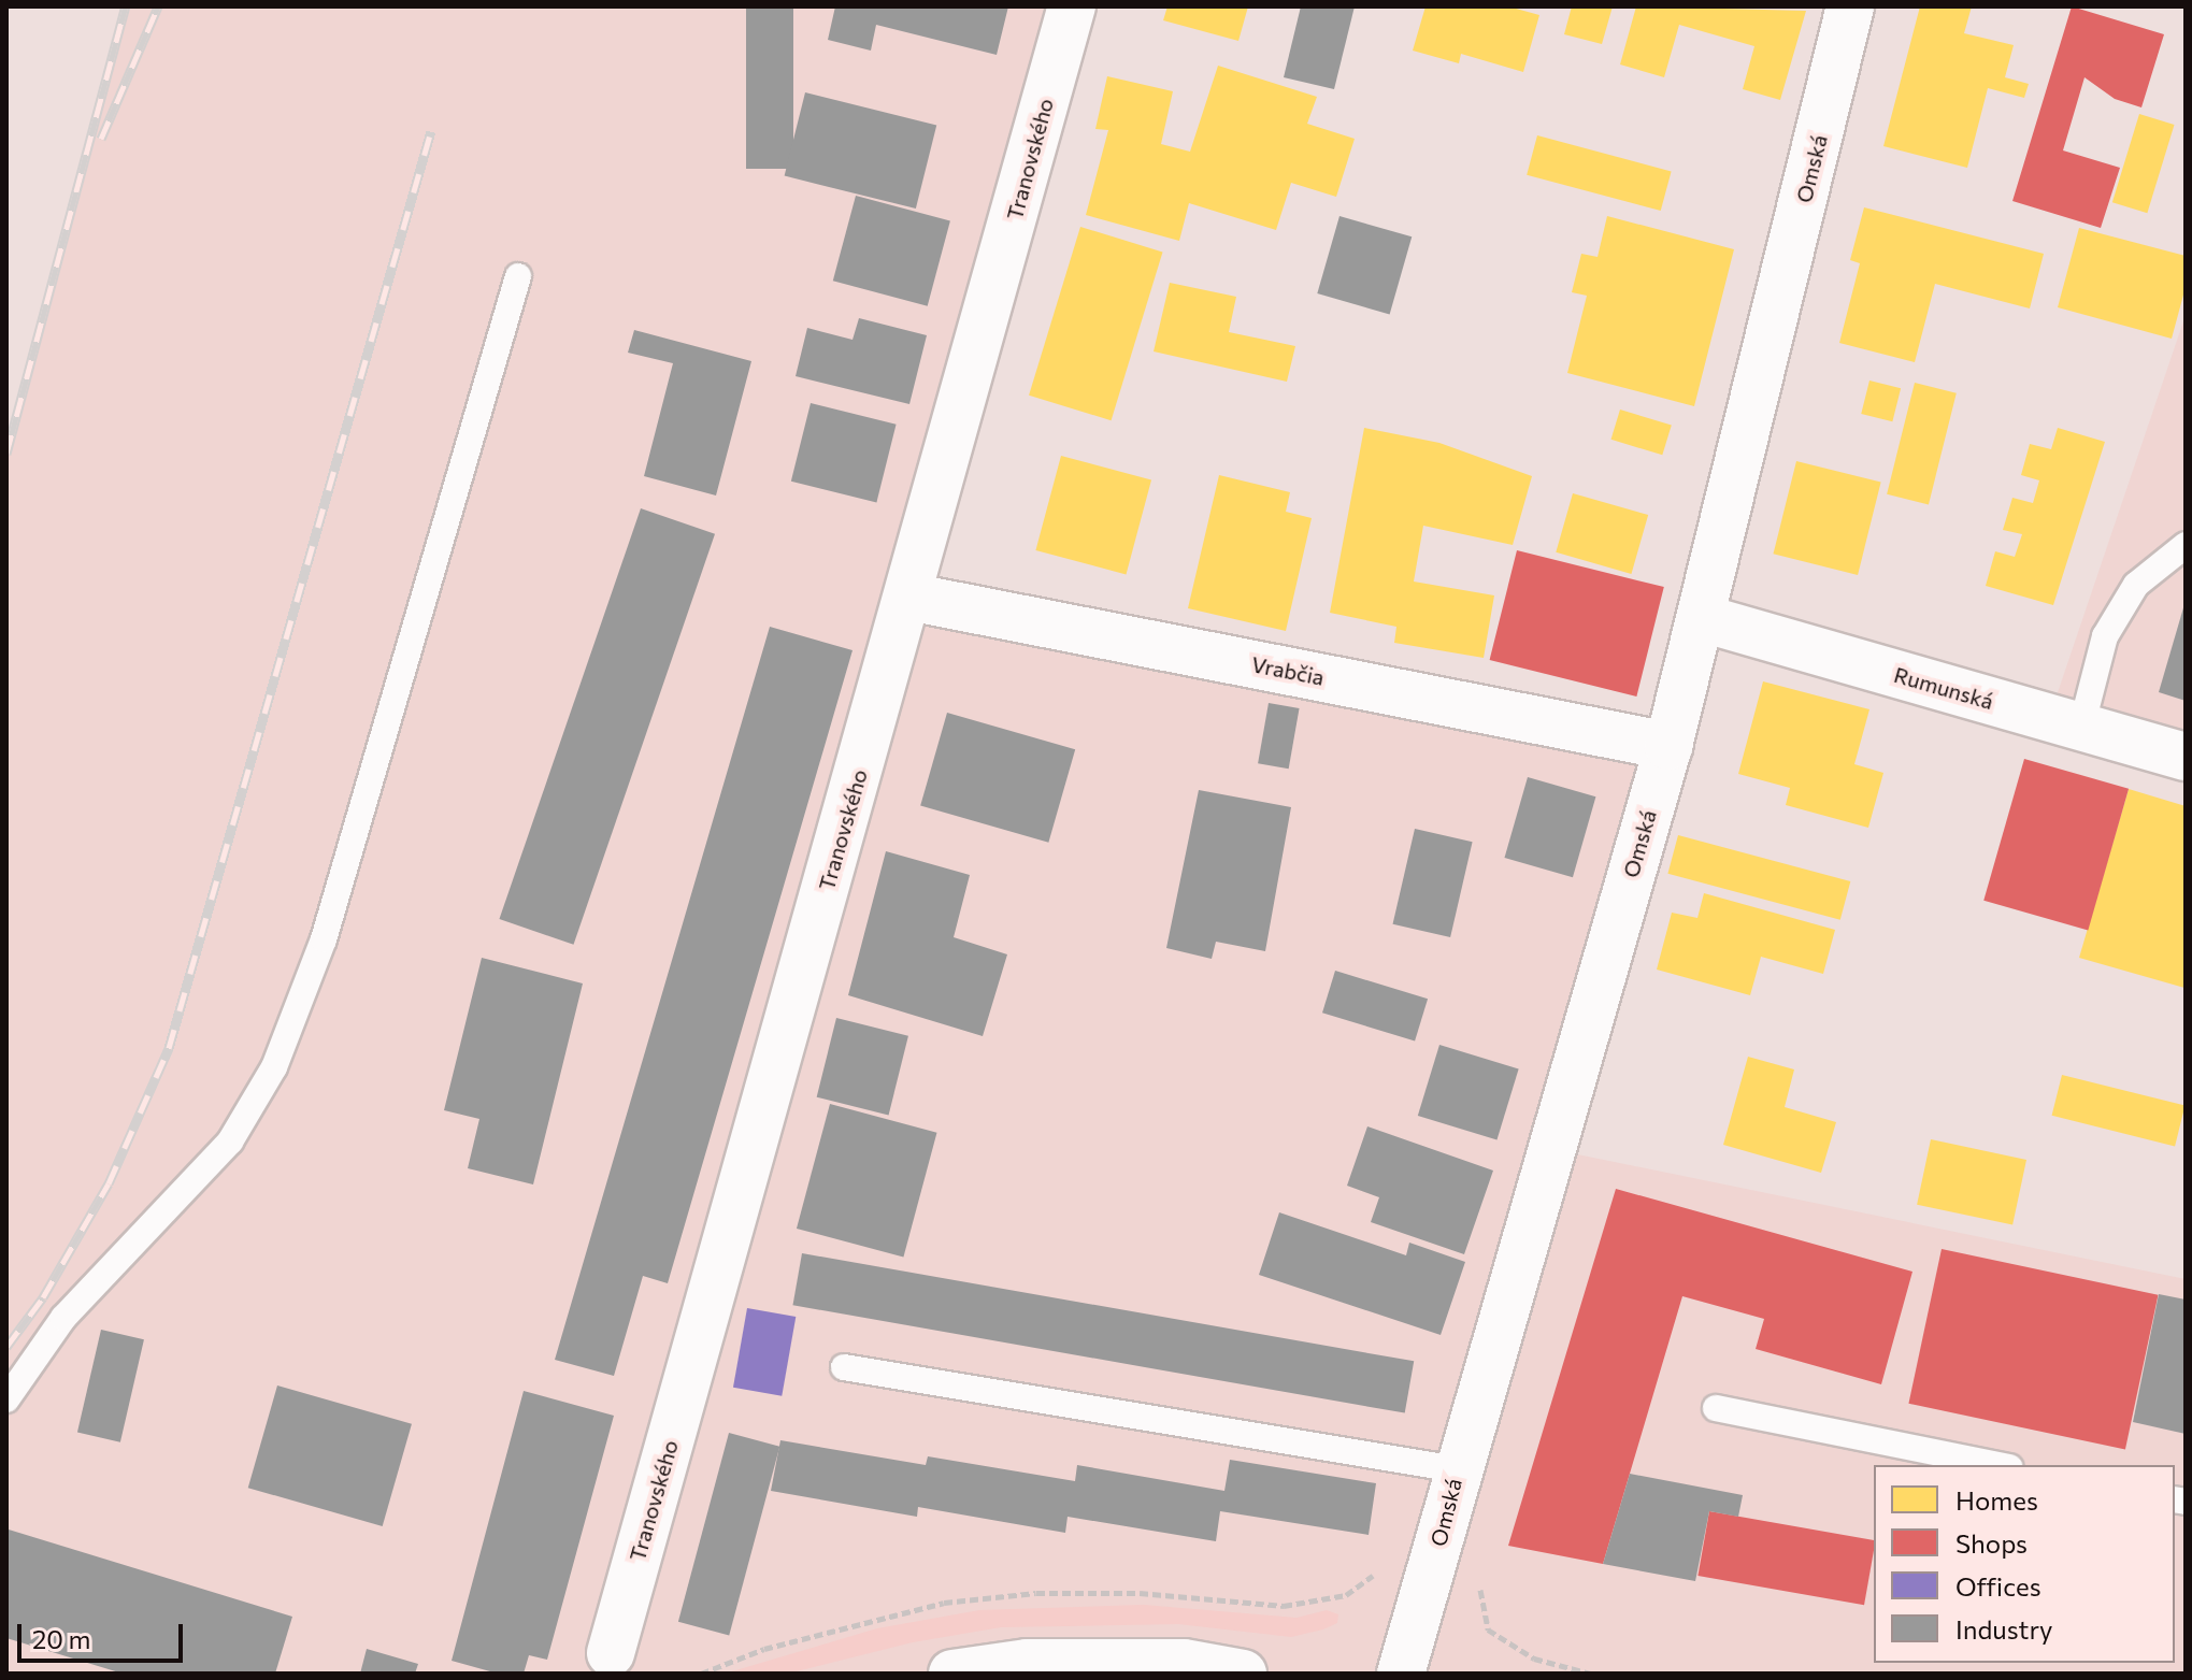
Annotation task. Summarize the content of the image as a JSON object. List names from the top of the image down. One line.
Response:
{"streets":{"street":["Tranovského","Omská","Vrabčia","Rumunská"]},"crossings":[["Tranovského","Vrabčia"],["Omská","Vrabčia"],["Omská","Rumunská"]],"legend":["Homes","Shops","Offices","Industry"],"scale_bar":"20 m"}
